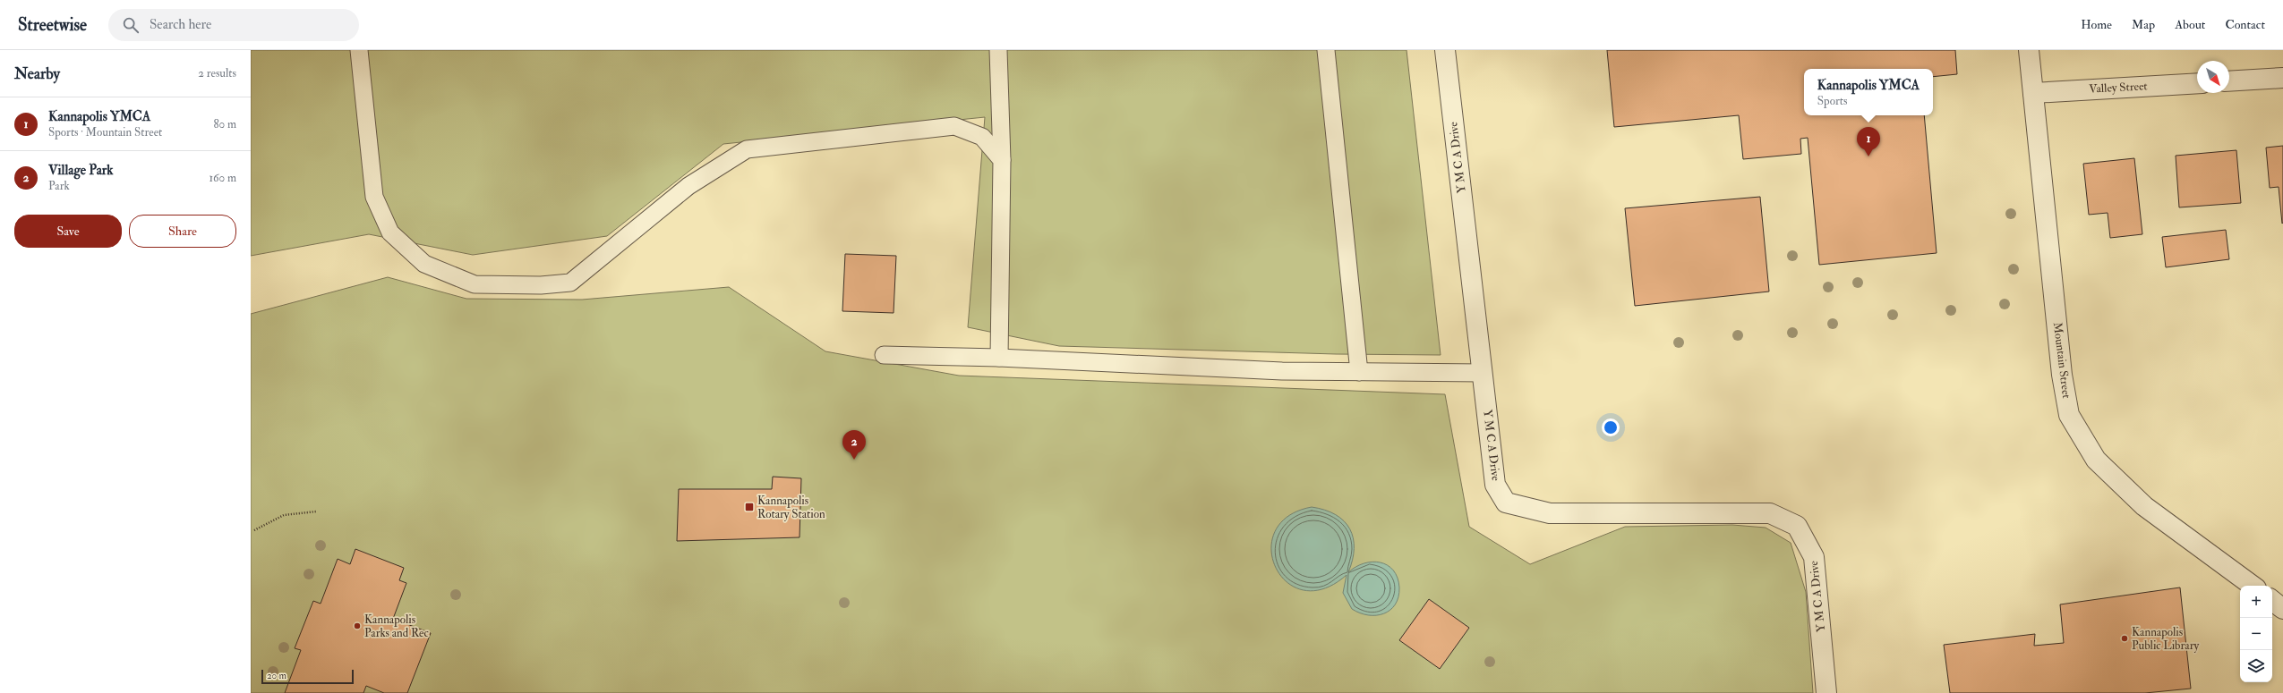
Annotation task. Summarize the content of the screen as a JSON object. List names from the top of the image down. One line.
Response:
{"streets":{"street":["Valley Street","Y M C A Drive","Mountain Street"]},"crossings":[["Valley Street","Mountain Street"]],"places":{"transit":["Kannapolis Rotary Station"],"other":["Kannapolis Parks and Rec","Kannapolis Public Library"]},"scale_bar":"20 m","north":"bottom right","page":{"header":"Streetwise","search":"Search here","nav":["Home","Map","About","Contact"],"heading":["Nearby","2 results"],"popup":["Kannapolis YMCA","Sports"],"list":[{"mark":"1","name":"Kannapolis YMCA","note":"Sports · Mountain Street","value":"80 m"},{"mark":"2","name":"Village Park","note":"Park","value":"160 m"}],"pins":["1","2"],"buttons":["Save","Share"],"map_buttons":["+","−"],"scale":"20 m"}}
